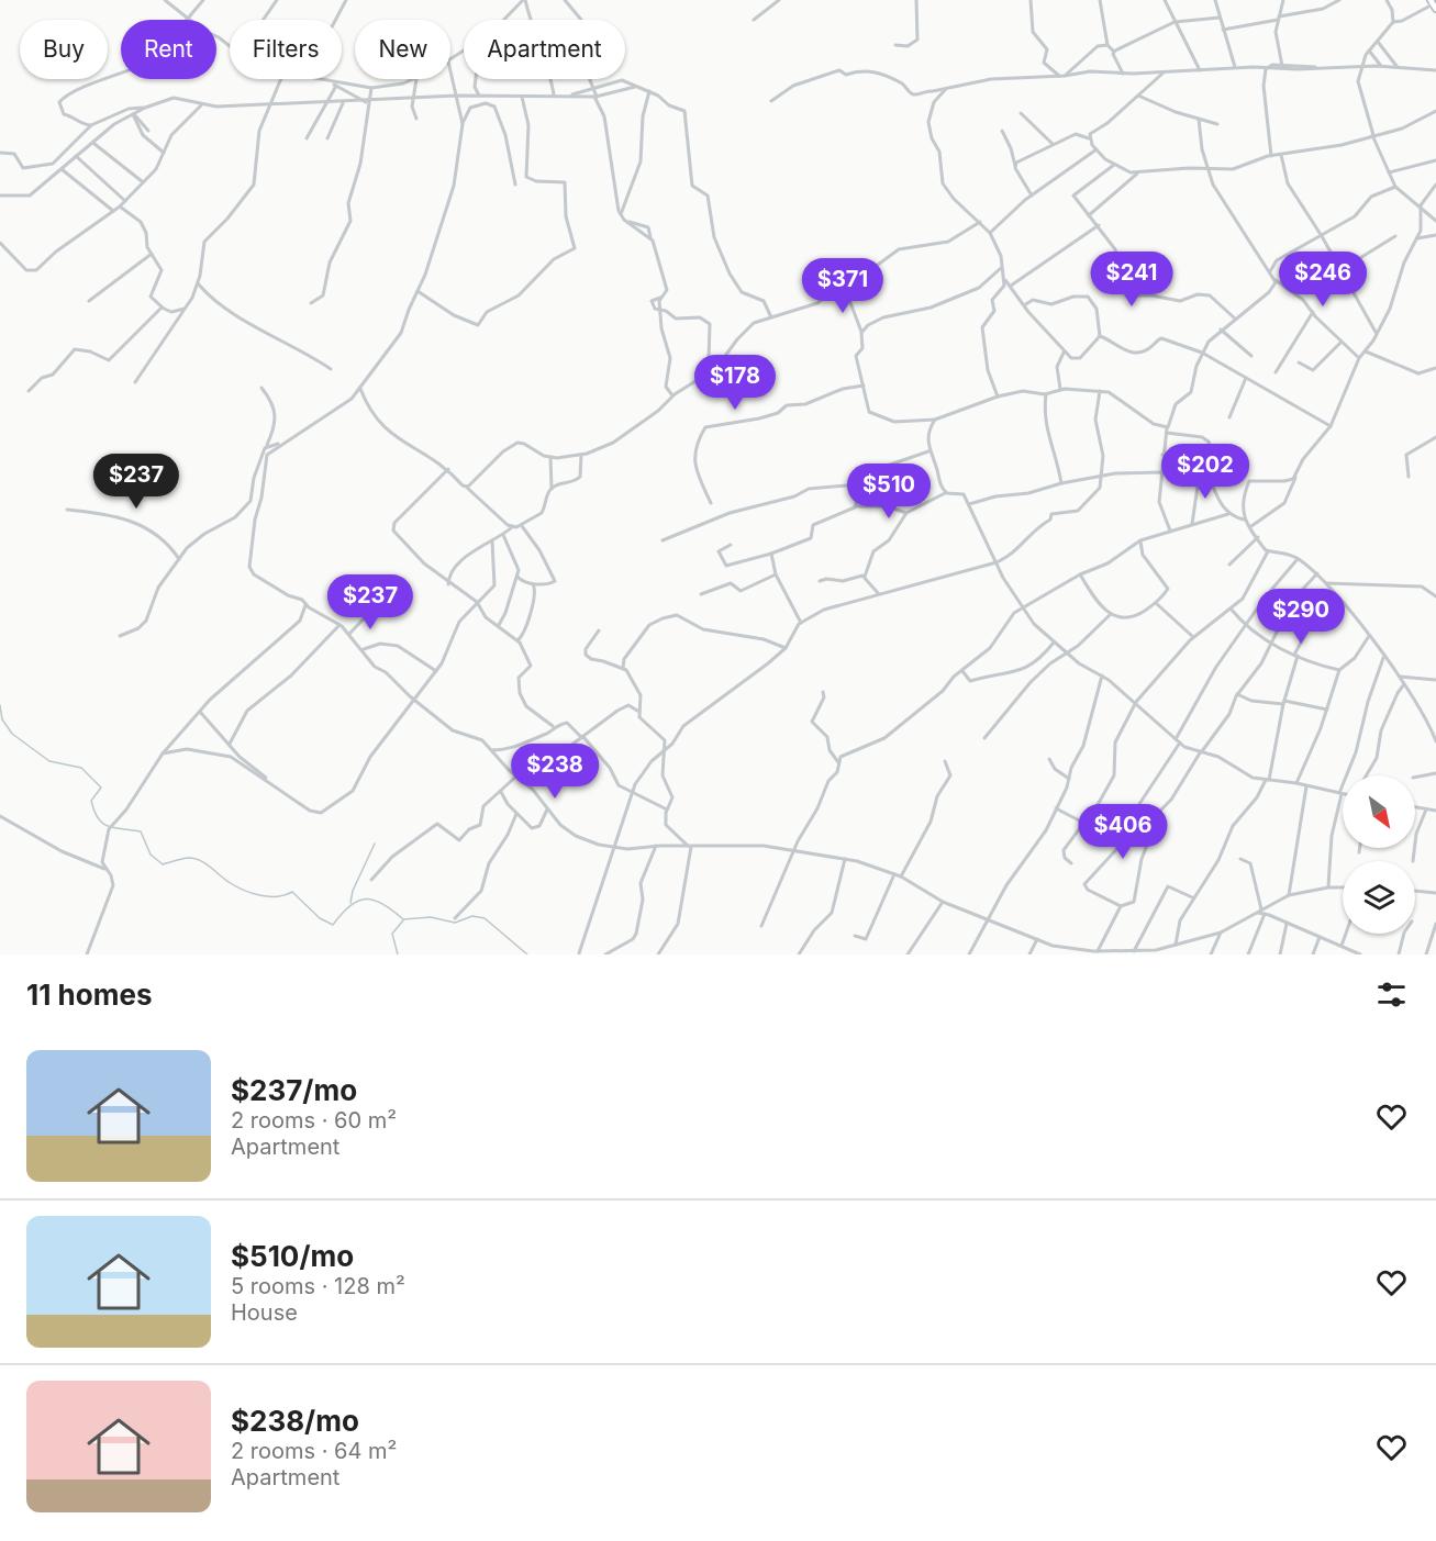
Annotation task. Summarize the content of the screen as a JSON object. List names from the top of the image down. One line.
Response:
{"north":"bottom right","page":{"chip":["Buy","Rent","Filters","New","Apartment"],"price":["$241","$246","$371","$178","$202","$237","$510","$237","$290","$238","$406"],"heading":"11 homes","list":[{"name":"$237/mo","note":"2 rooms · 60 m² · Apartment"},{"name":"$510/mo","note":"5 rooms · 128 m² · House"},{"name":"$238/mo","note":"2 rooms · 64 m² · Apartment"}]}}
